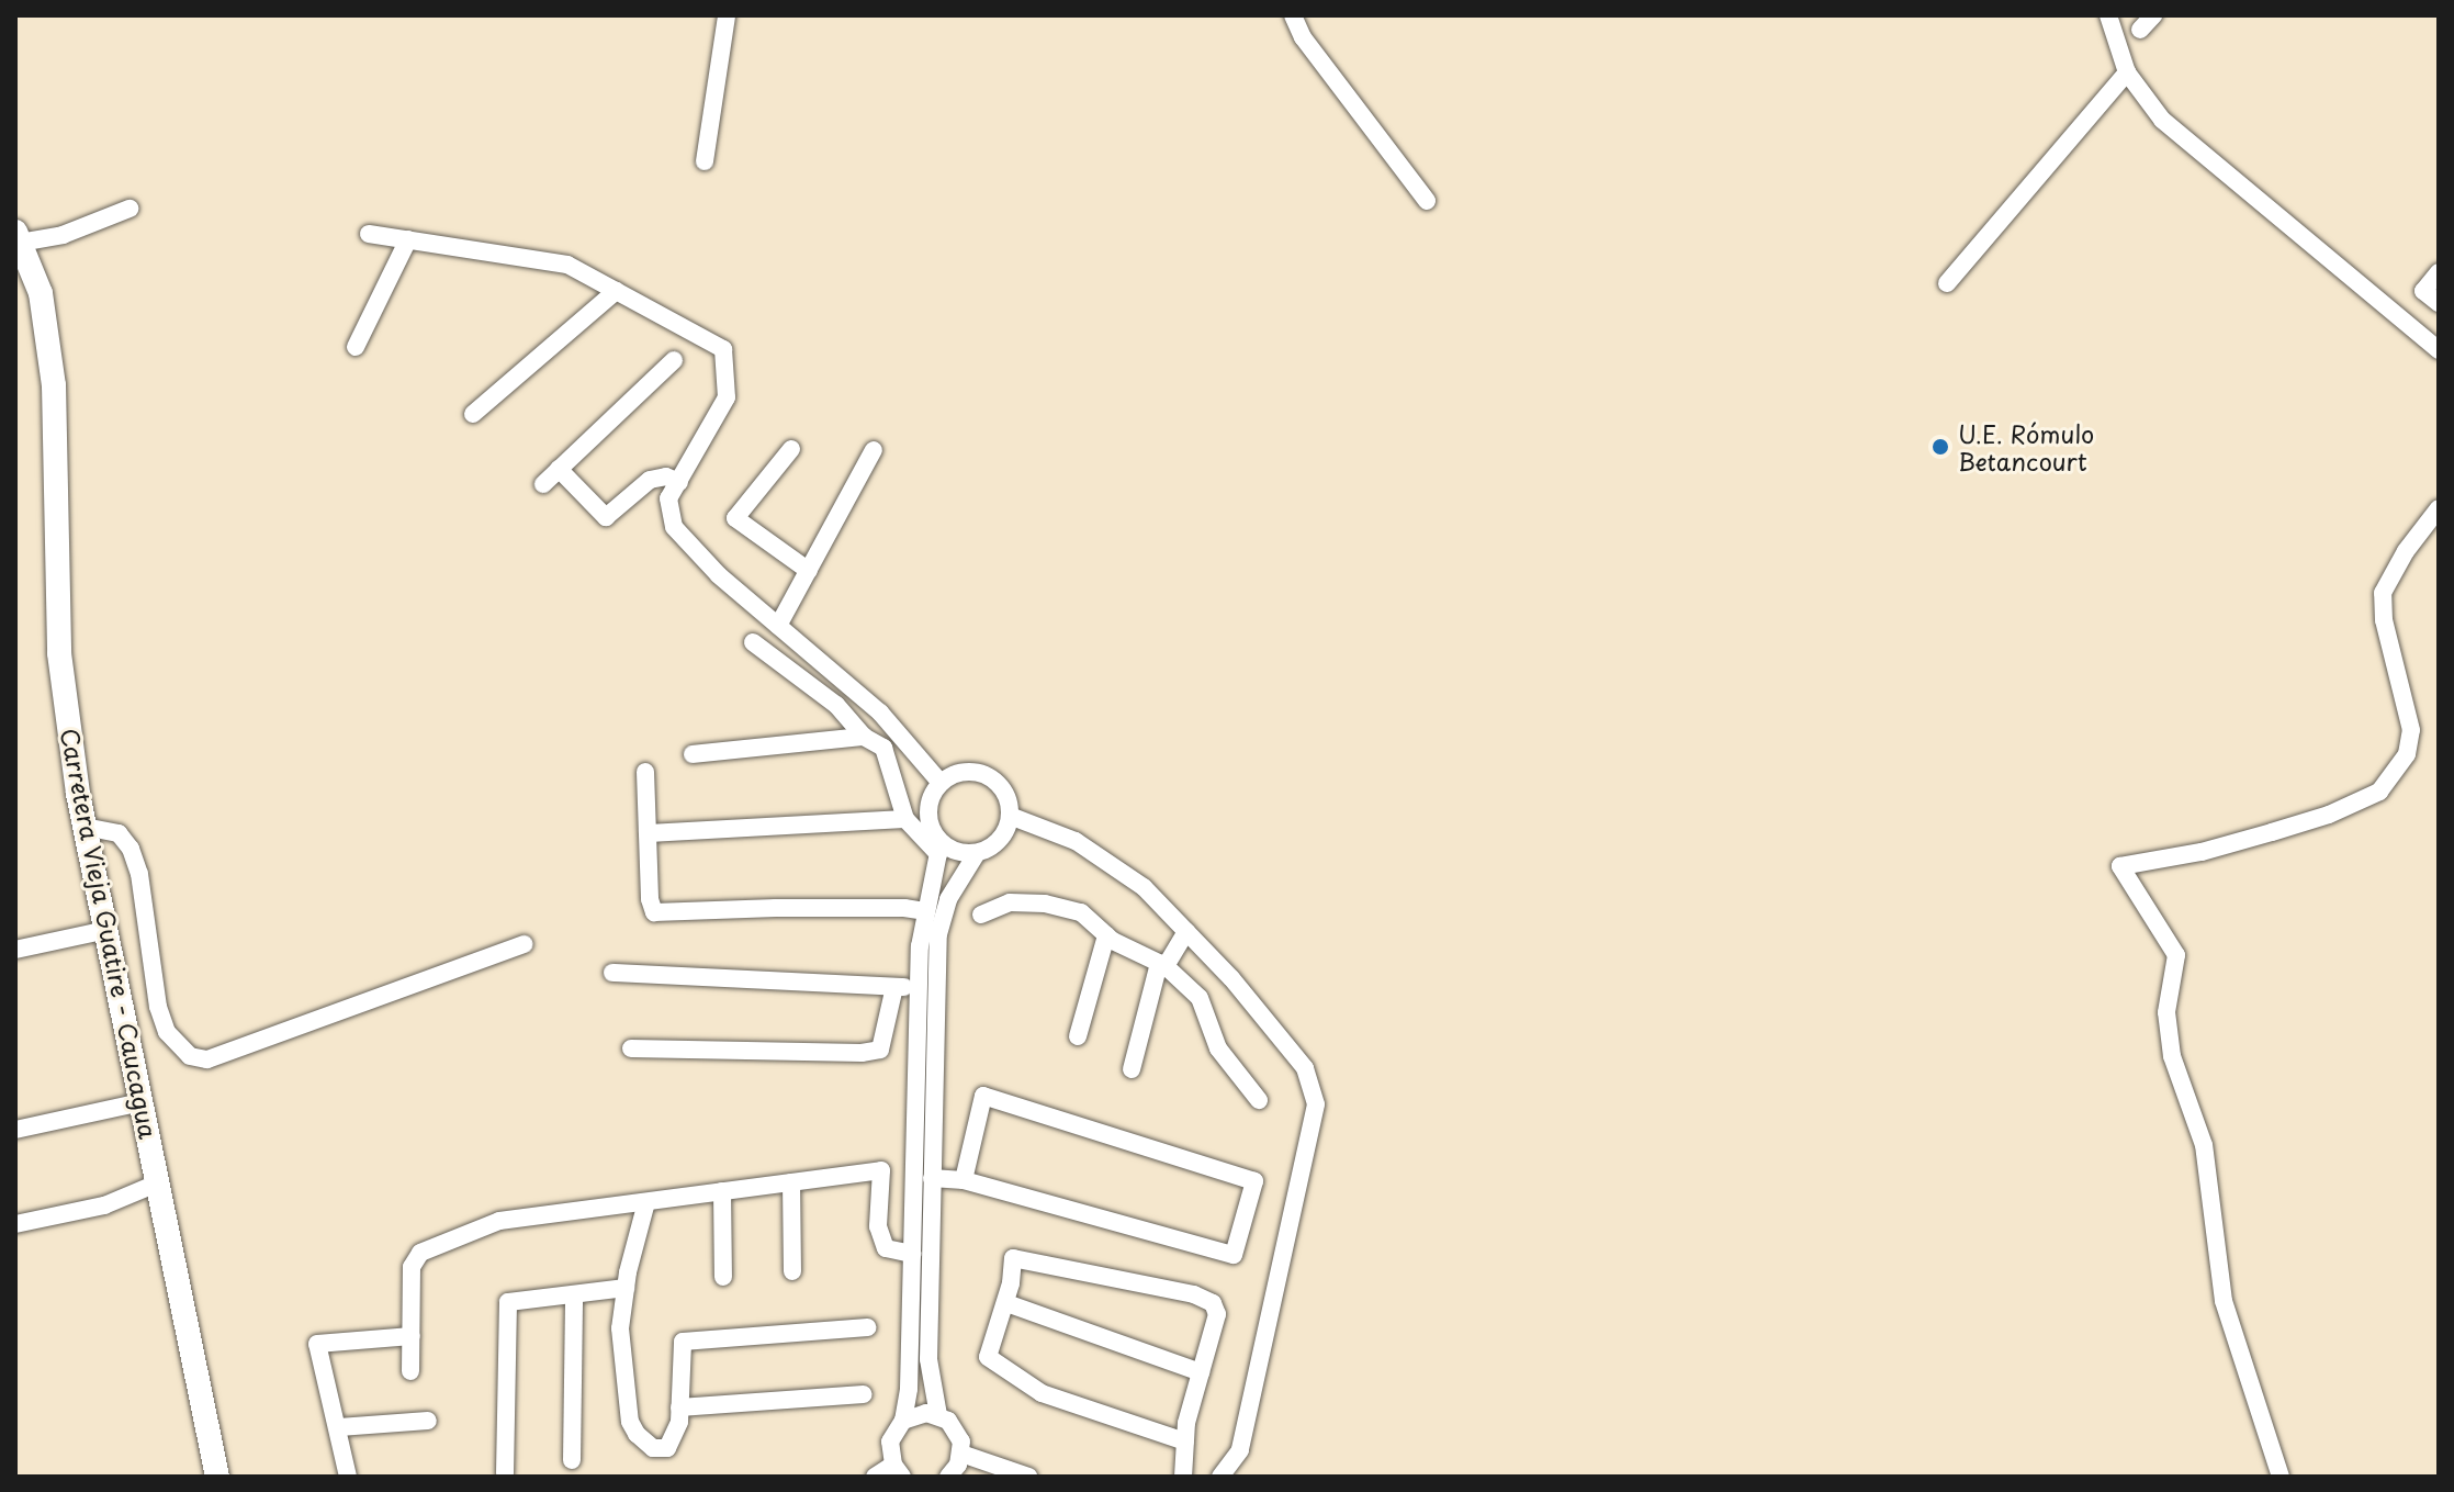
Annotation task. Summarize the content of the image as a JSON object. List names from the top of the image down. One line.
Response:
{"streets":{"main road":["Carretera Vieja Guatire - Caucagua"]},"places":["U.E. Rómulo Betancourt"]}
